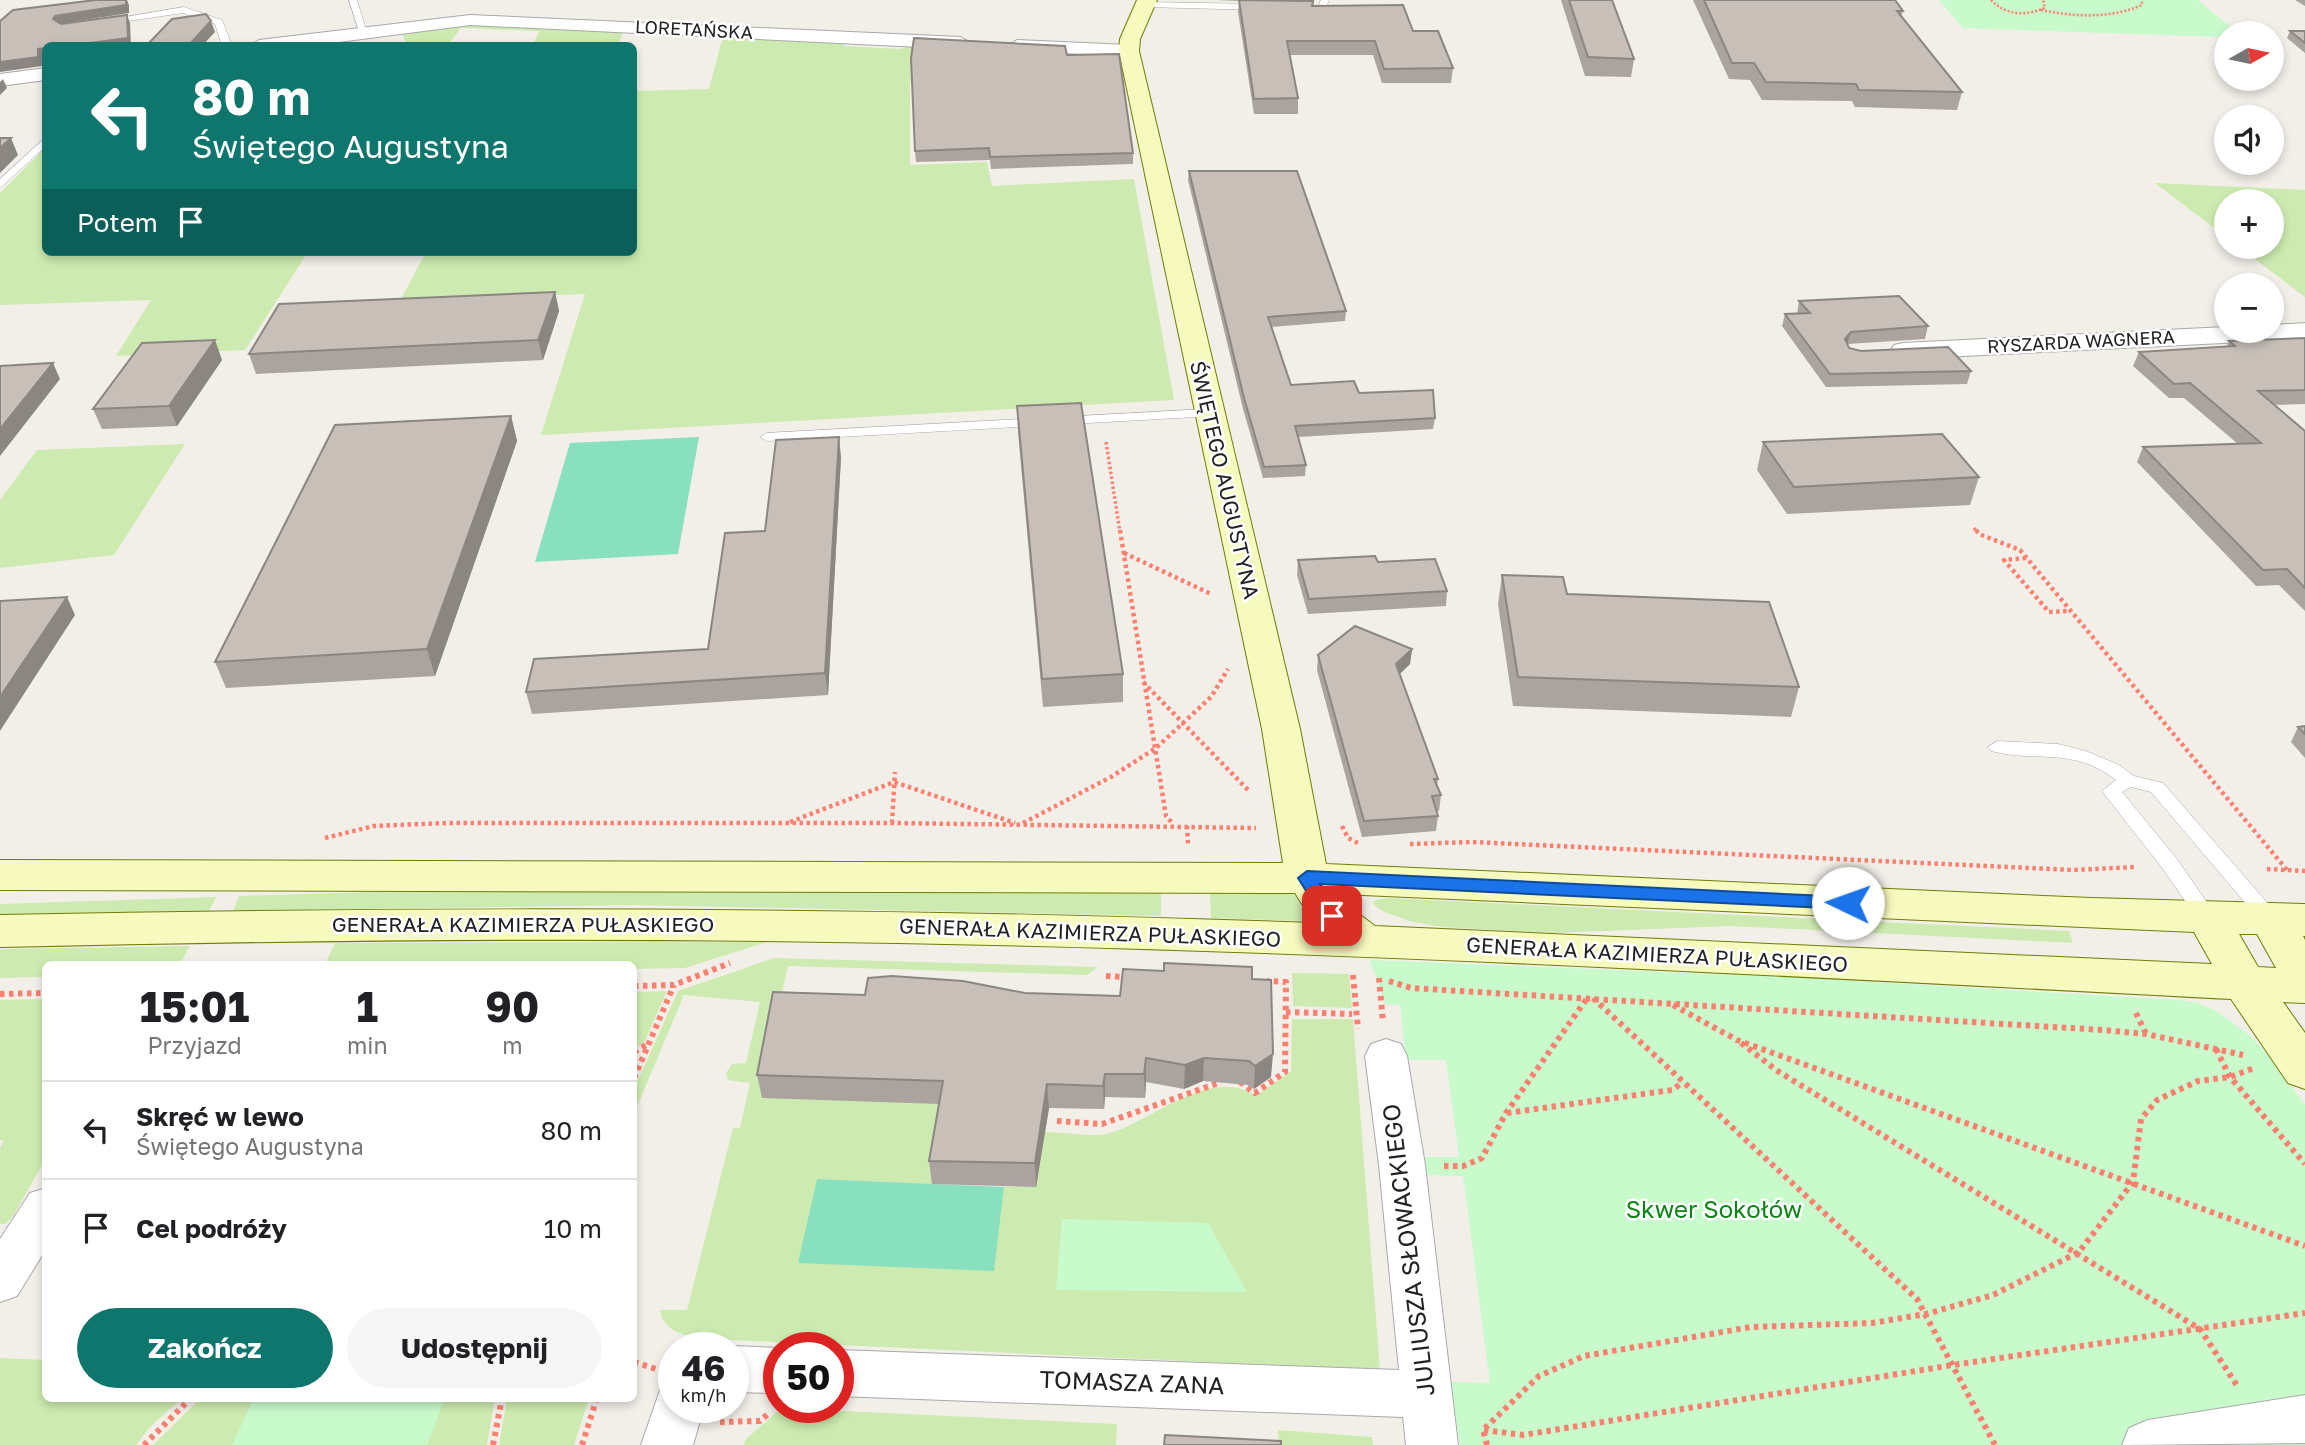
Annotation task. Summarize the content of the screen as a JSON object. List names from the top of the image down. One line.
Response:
{"streets":{"main road":["ŚWIĘTEGO AUGUSTYNA","GENERAŁA KAZIMIERZA PUŁASKIEGO"],"street":["LORETAŃSKA","RYSZARDA WAGNERA","JULIUSZA SŁOWACKIEGO","TOMASZA ZANA"]},"crossings":[["LORETAŃSKA","ŚWIĘTEGO AUGUSTYNA"],["ŚWIĘTEGO AUGUSTYNA","GENERAŁA KAZIMIERZA PUŁASKIEGO"],["JULIUSZA SŁOWACKIEGO","TOMASZA ZANA"]],"parks":["Skwer Sokołów"],"north":"right","page":{"map_buttons":["+","−"],"turn":["80 m","Świętego Augustyna"],"then":"Potem","eta":["15:01","Przyjazd","1","min","90","m"],"list":[{"name":"Skręć w lewo","note":"Świętego Augustyna","value":"80 m"},{"name":"Cel podróży","value":"10 m"}],"buttons":["Zakończ","Udostępnij"],"speed":"46 km/h","limit":"50"}}
